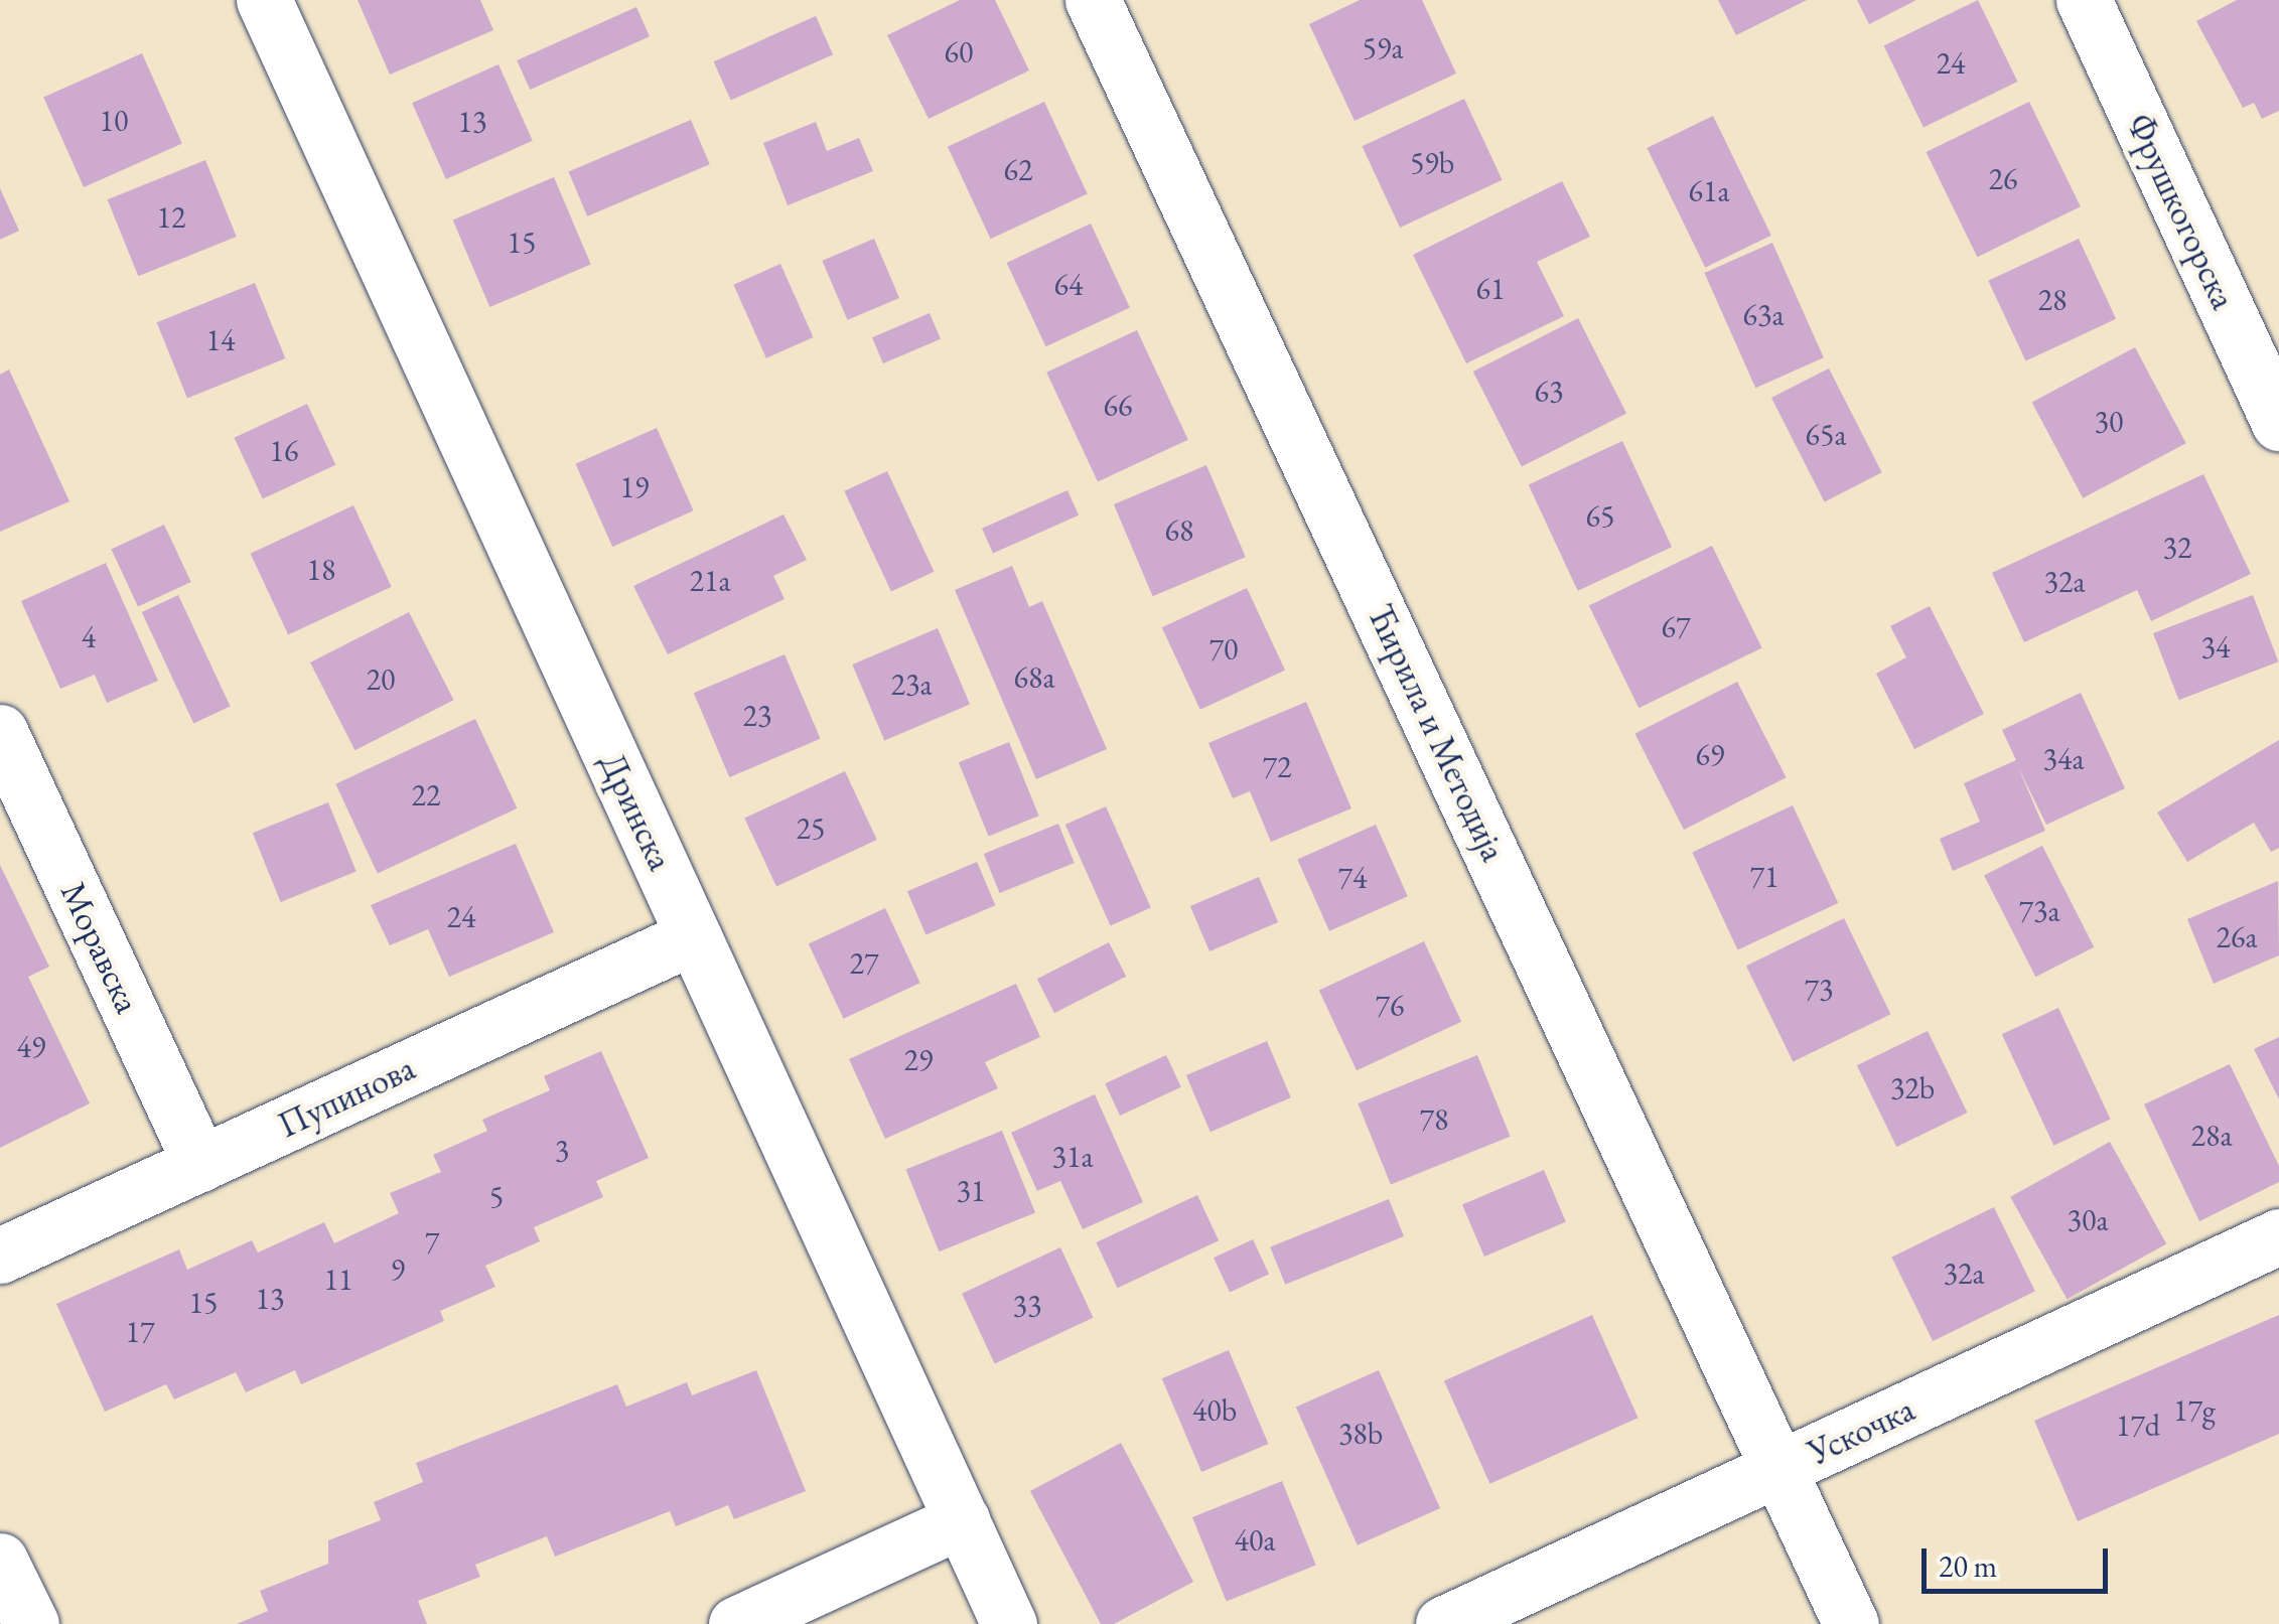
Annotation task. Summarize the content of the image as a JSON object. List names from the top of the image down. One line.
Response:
{"streets":{"street":["Фрушкогорска","Ћирила и Методија","Дринска","Моравска","Пупинова","Ускочка"]},"crossings":[["Ћирила и Методија","Ускочка"],["Дринска","Пупинова"],["Моравска","Пупинова"]],"house_numbers":["59a","60","24","10","13","59b","62","26","61a","12","15","64","61","28","63a","14","63","66","30","65a","16","19","65","68","32","18","21a","32a","67","4","34","70","68a","20","23a","23","69","34a","72","22","25","71","74","73a","24","26a","27","73","76","49","29","32b","78","28a","3","31a","31","5","30a","7","9","32a","11","13","15","33","17","40b","17g","17d","38b","40a"],"scale_bar":"20 m"}
